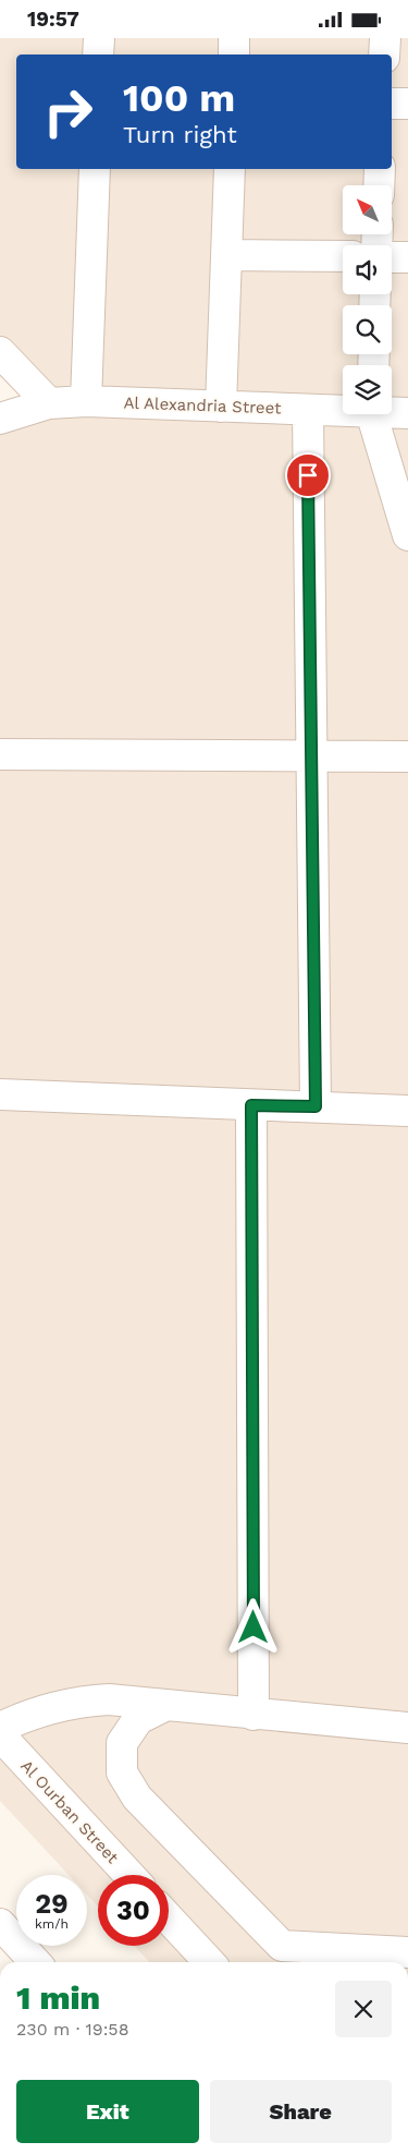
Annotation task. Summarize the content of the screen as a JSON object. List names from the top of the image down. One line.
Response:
{"streets":{"street":["Al Alexandria Street","Al Ourban Street"]},"north":"top left","page":{"status":"19:57","turn":["100 m","Turn right"],"speed":"29 km/h","limit":"30","heading":["1 min","230 m · 19:58"],"buttons":["Exit","Share"]}}
